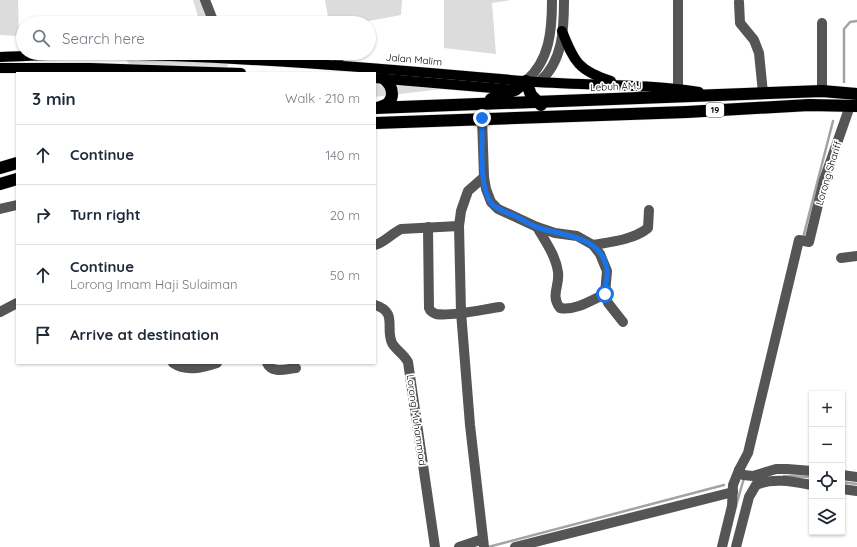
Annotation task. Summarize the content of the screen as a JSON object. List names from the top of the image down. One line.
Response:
{"streets":{"highway":["Lebuh AMJ","19"],"main road":["Jalan Malim"],"street":["Lorong Shariff","Lorong Muhammad"]},"crossings":[["Lebuh AMJ","19"],["Lebuh AMJ","Lorong Shariff"],["19","Lorong Shariff"]],"page":{"search":"Search here","heading":["3 min","Walk · 210 m"],"list":[["Continue","140 m"],["Turn right","20 m"],["Continue","Lorong Imam Haji Sulaiman","50 m"],"Arrive at destination"],"map_buttons":["+","−"]}}
